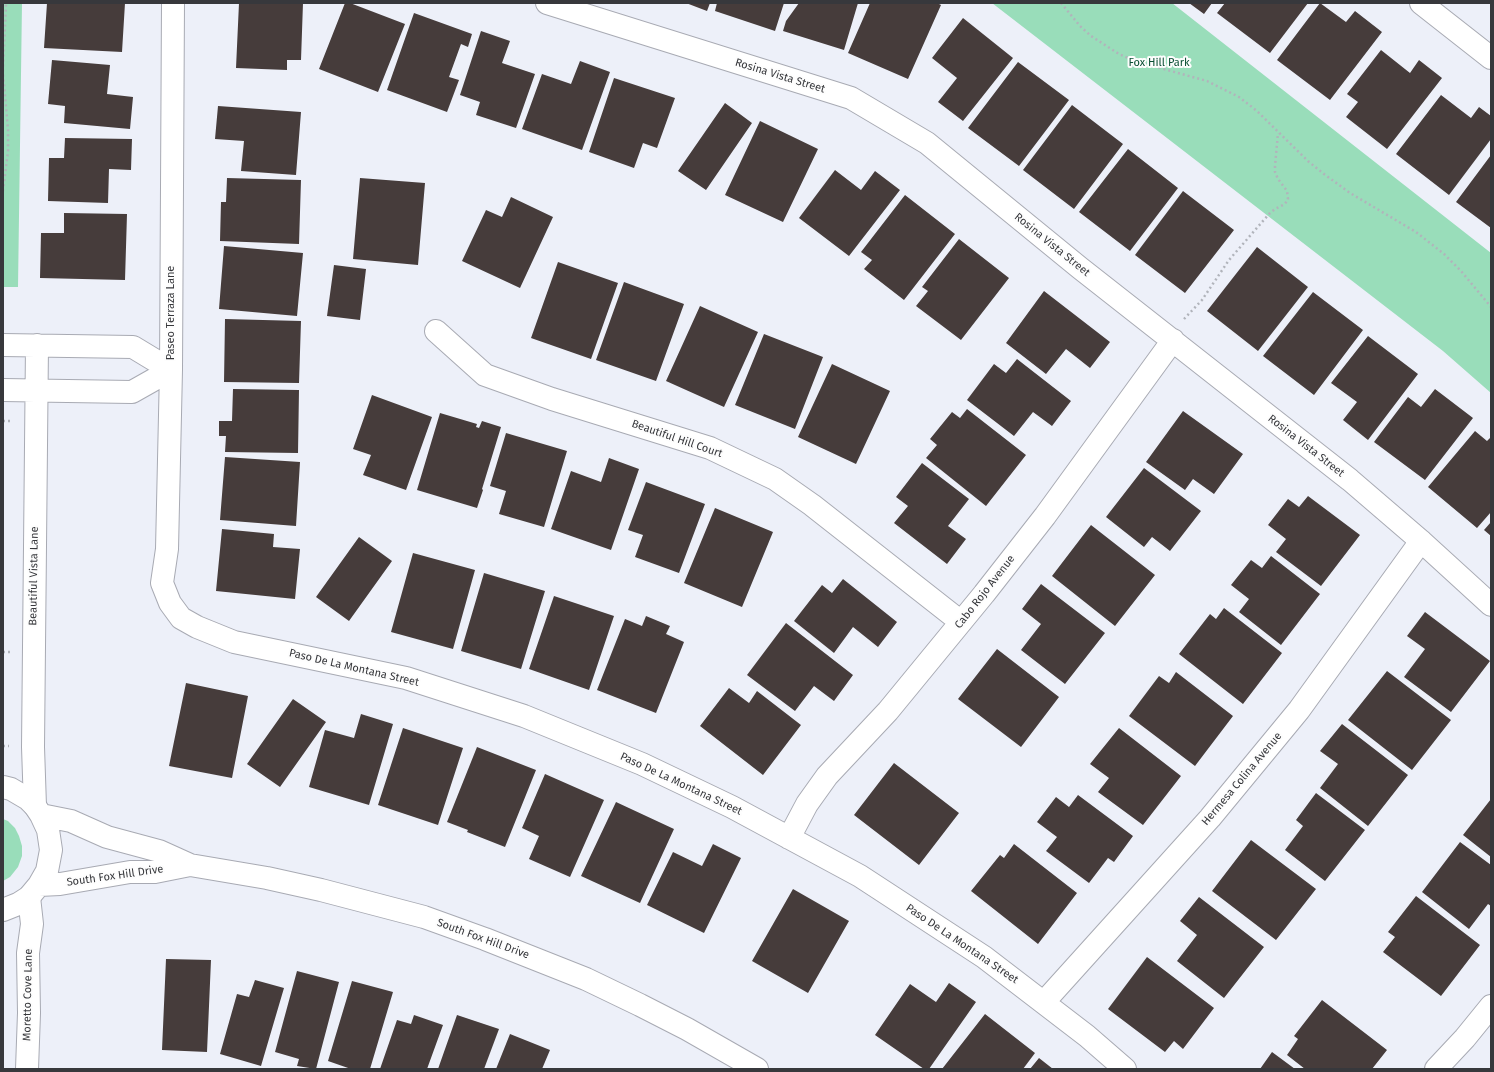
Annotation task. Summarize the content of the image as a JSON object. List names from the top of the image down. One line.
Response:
{"streets":{"street":["Rosina Vista Street","Paseo Terraza Lane","Beautiful Hill Court","Beautiful Vista Lane","Cabo Rojo Avenue","Paso De La Montana Street","Hermesa Colina Avenue","South Fox Hill Drive","Moretto Cove Lane"]},"crossings":[["Rosina Vista Street","Cabo Rojo Avenue"],["Rosina Vista Street","Hermesa Colina Avenue"],["Paseo Terraza Lane","Paso De La Montana Street"],["Beautiful Hill Court","Cabo Rojo Avenue"],["Beautiful Vista Lane","South Fox Hill Drive"],["Cabo Rojo Avenue","Paso De La Montana Street"],["Paso De La Montana Street","Hermesa Colina Avenue"],["South Fox Hill Drive","Moretto Cove Lane"]],"parks":["Fox Hill Park"]}
